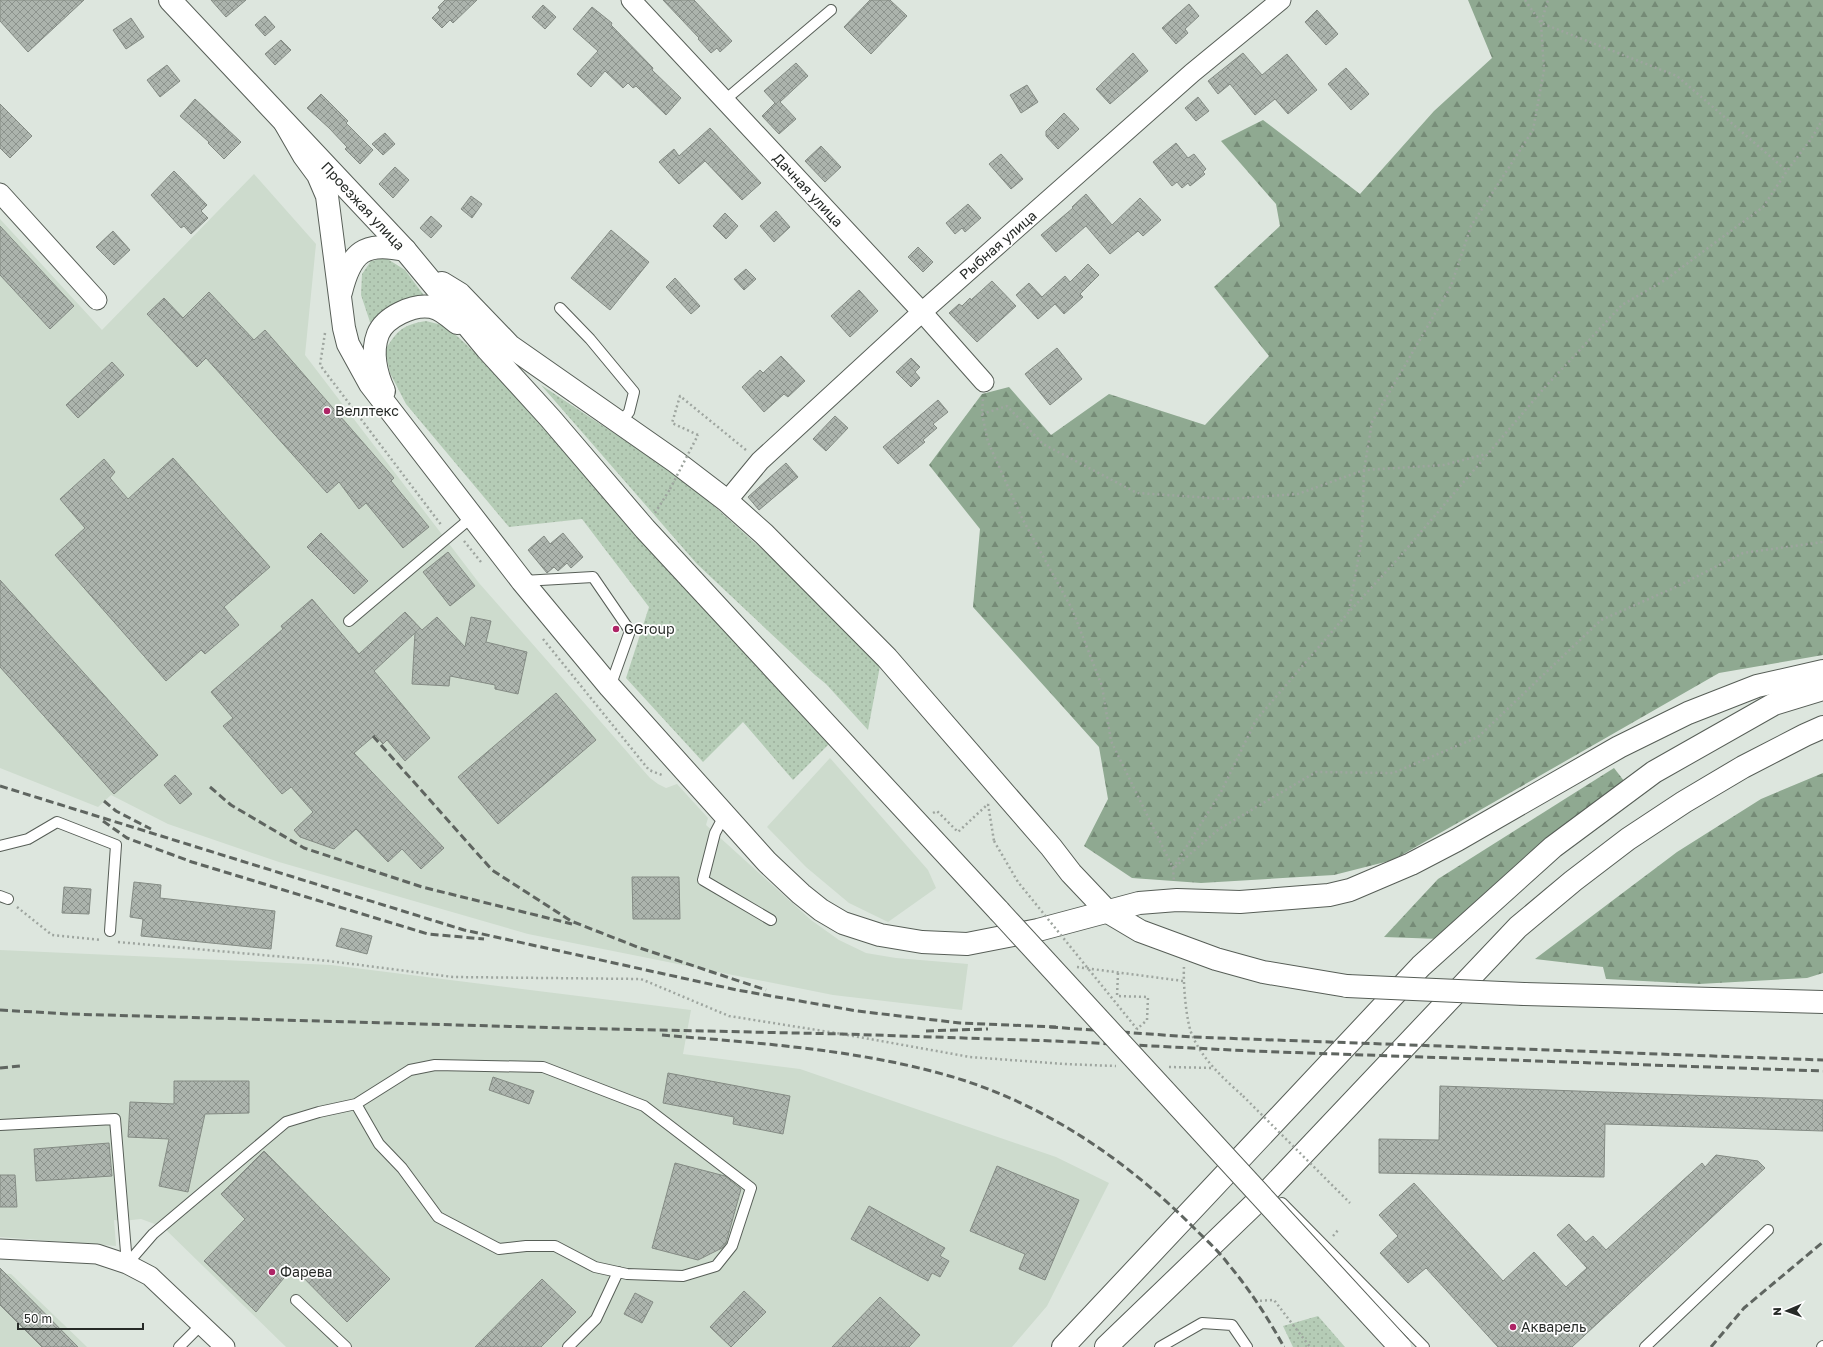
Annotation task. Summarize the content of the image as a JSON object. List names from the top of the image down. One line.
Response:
{"streets":{"main road":["Проезжая улица"],"street":["Дачная улица","Рыбная улица"]},"crossings":[["Дачная улица","Рыбная улица"]],"places":["Веллтекс","GGroup","Фарева","Акварель"],"scale_bar":"50 m","north":"left"}
